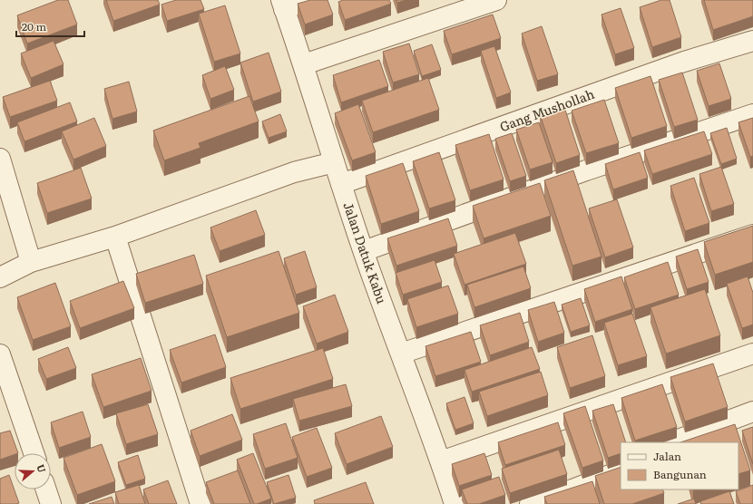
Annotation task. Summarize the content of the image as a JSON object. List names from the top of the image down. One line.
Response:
{"streets":{"street":["Gang Mushollah","Jalan Datuk Kabu"]},"crossings":[["Gang Mushollah","Jalan Datuk Kabu"]],"legend":["Jalan","Bangunan"],"scale_bar":"20 m","north":"right"}
